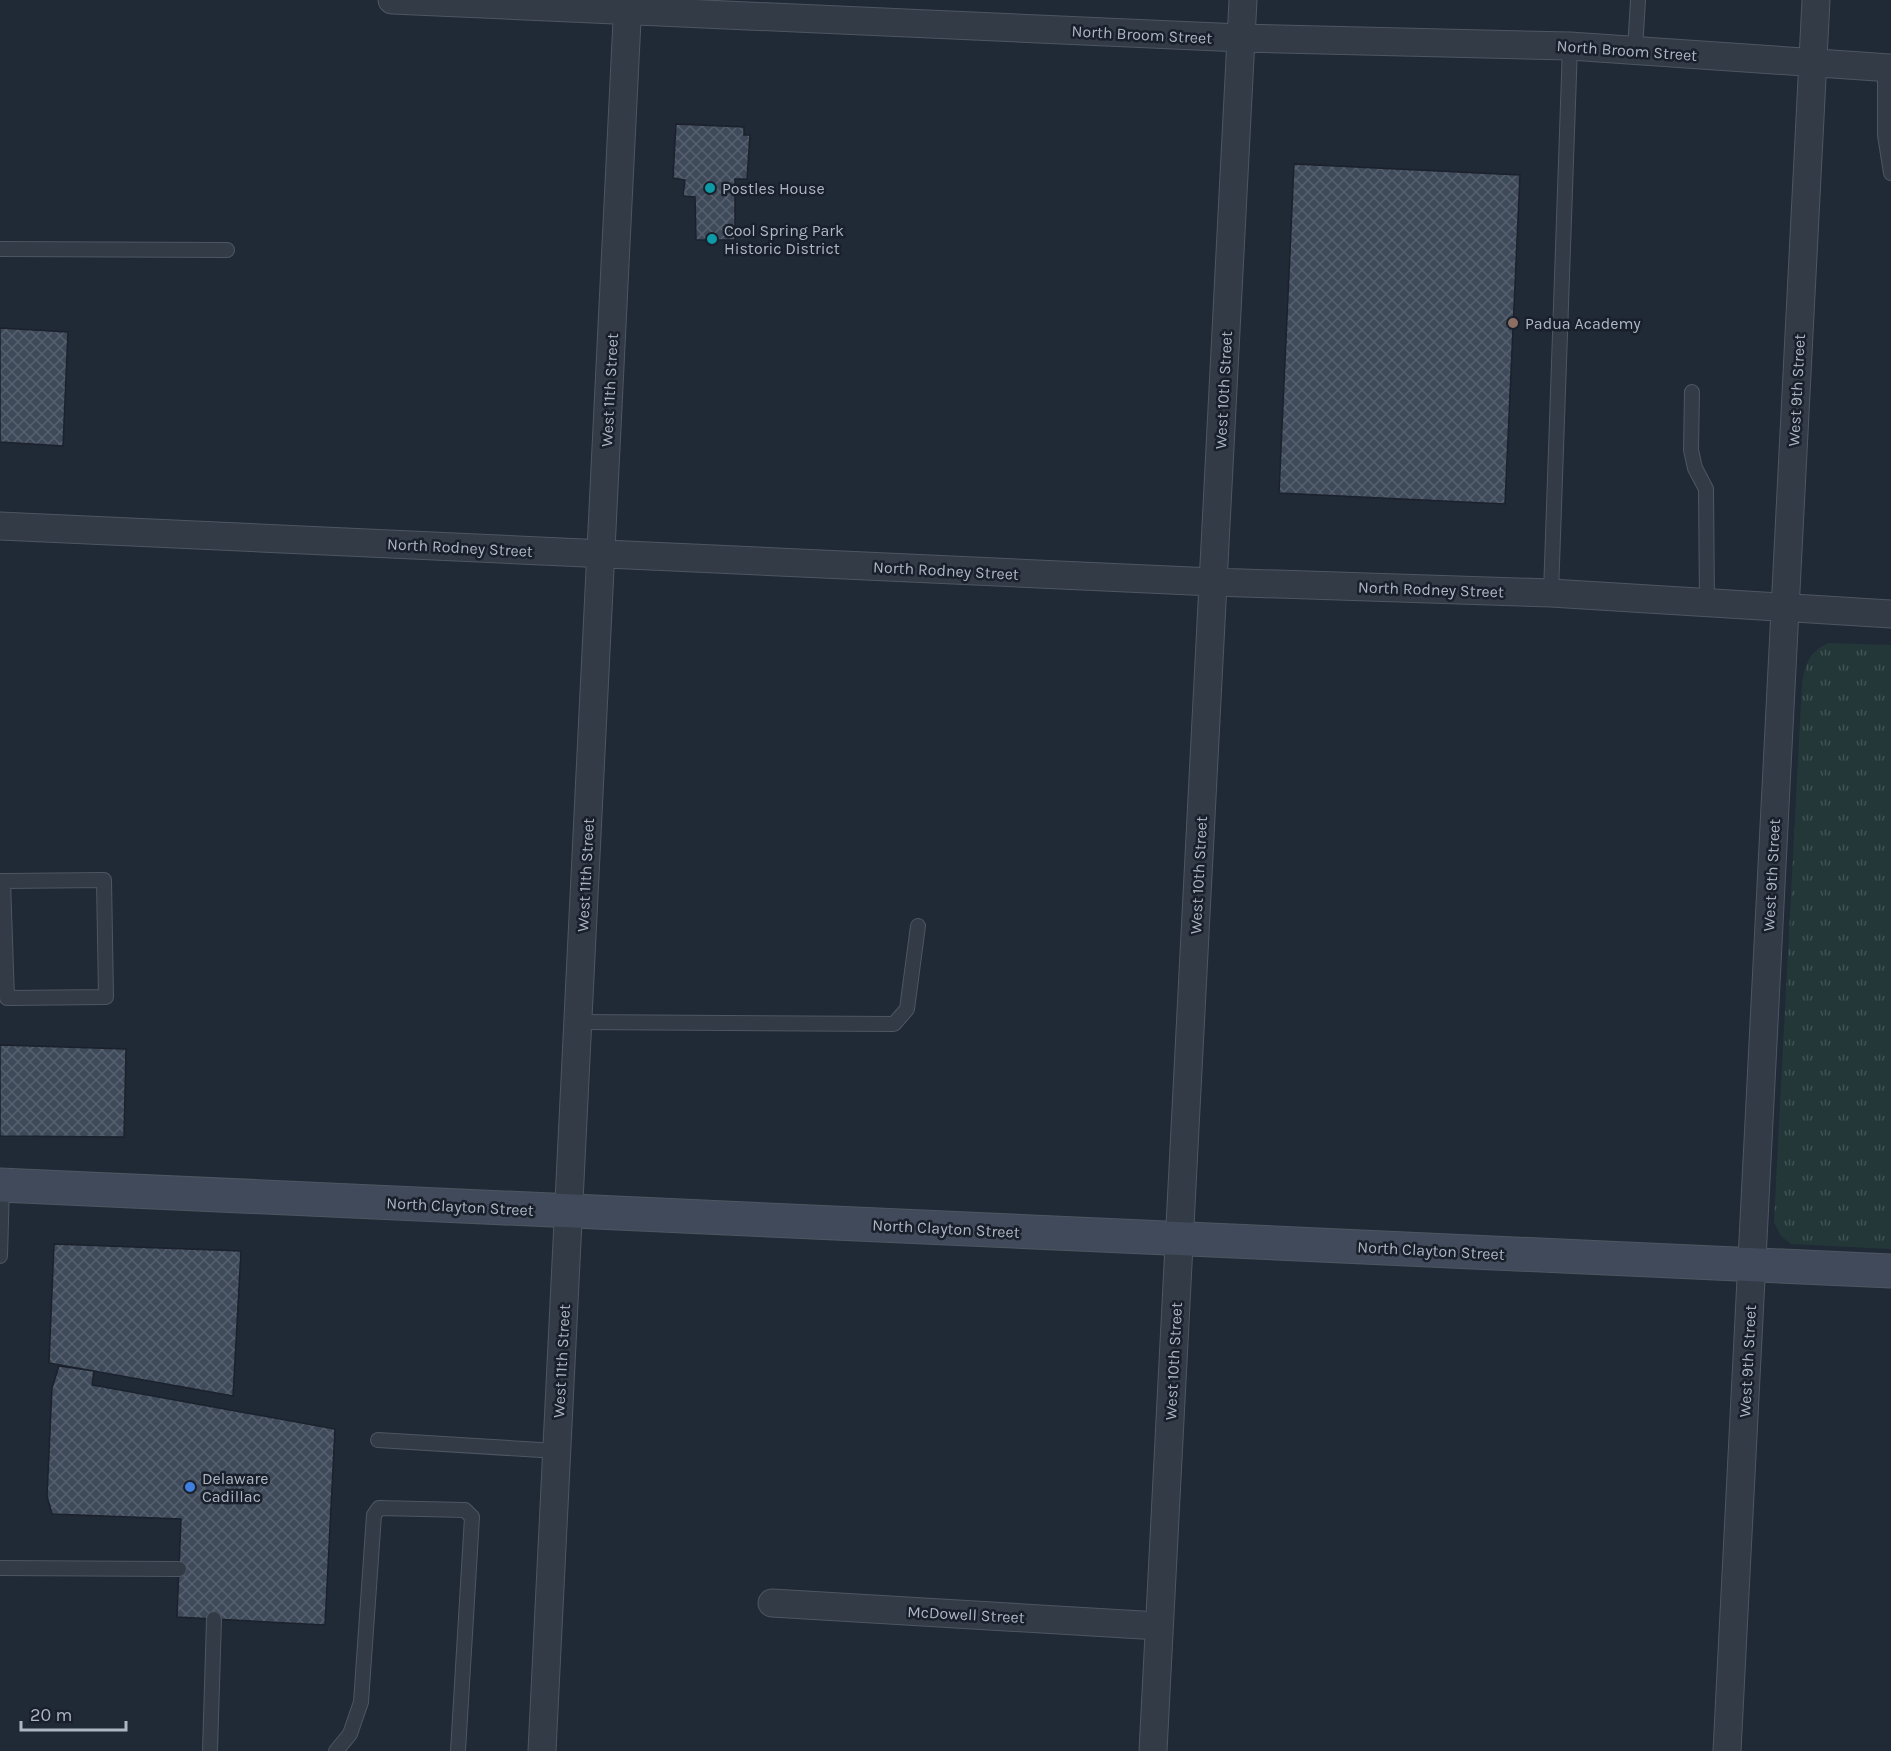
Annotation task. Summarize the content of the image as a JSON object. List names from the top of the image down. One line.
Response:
{"streets":{"street":["North Broom Street","West 11th Street","West 10th Street","West 9th Street","North Rodney Street","North Clayton Street","McDowell Street"]},"crossings":[["North Broom Street","West 11th Street"],["North Broom Street","West 10th Street"],["North Broom Street","West 9th Street"],["West 11th Street","North Rodney Street"],["West 11th Street","North Clayton Street"],["West 10th Street","North Rodney Street"],["West 10th Street","North Clayton Street"],["West 10th Street","McDowell Street"],["West 9th Street","North Rodney Street"],["West 9th Street","North Clayton Street"]],"places":["Postles House","Cool Spring Park Historic District","Padua Academy","Delaware Cadillac"],"scale_bar":"20 m"}
